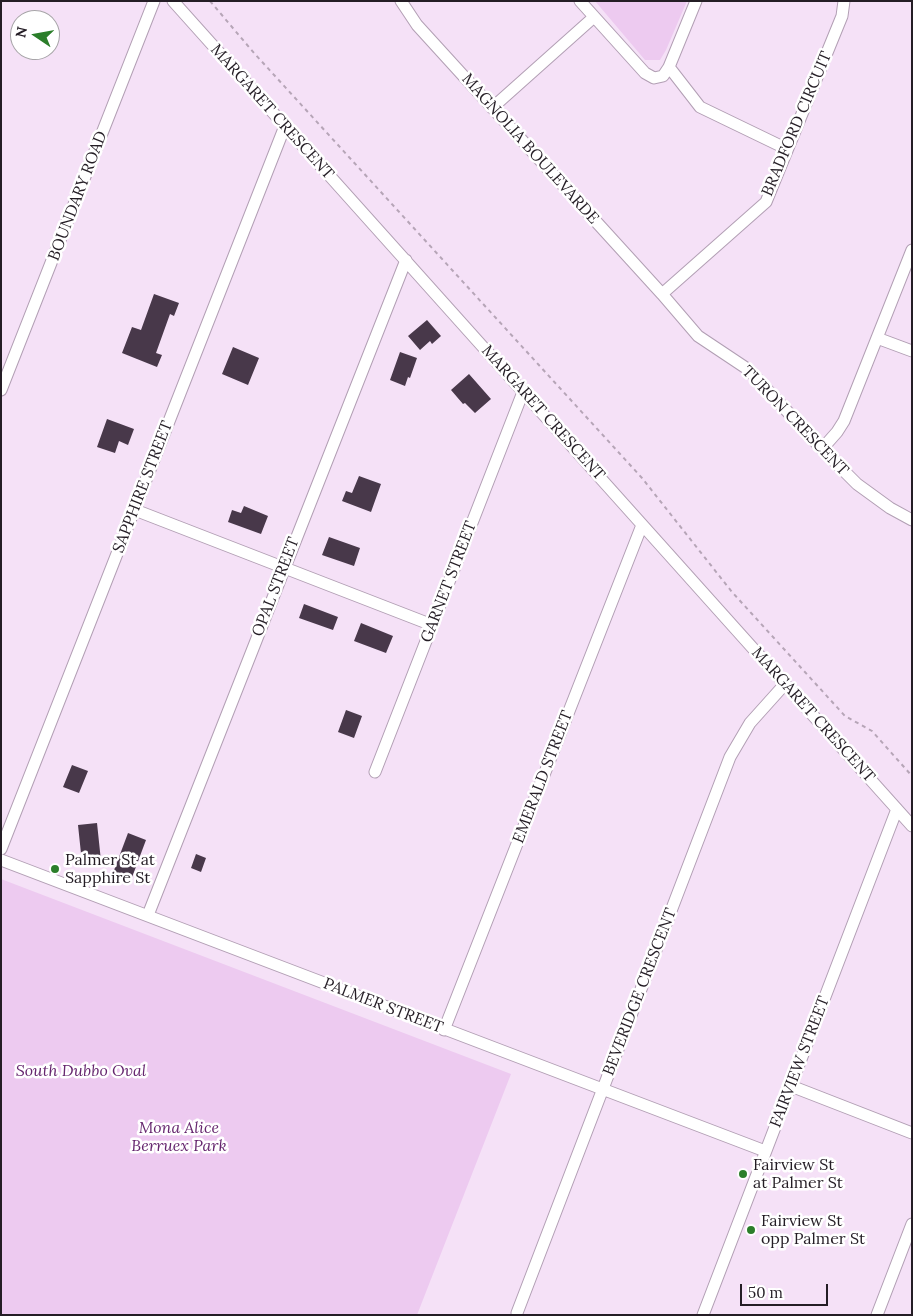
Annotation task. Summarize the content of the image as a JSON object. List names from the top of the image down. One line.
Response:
{"streets":{"street":["MARGARET CRESCENT","BRADFORD CIRCUIT","MAGNOLIA BOULEVARDE","BOUNDARY ROAD","TURON CRESCENT","SAPPHIRE STREET","GARNET STREET","OPAL STREET","EMERALD STREET","BEVERIDGE CRESCENT","PALMER STREET","FAIRVIEW STREET"]},"crossings":[["MARGARET CRESCENT","SAPPHIRE STREET"],["MARGARET CRESCENT","GARNET STREET"],["MARGARET CRESCENT","OPAL STREET"],["MARGARET CRESCENT","EMERALD STREET"],["MARGARET CRESCENT","BEVERIDGE CRESCENT"],["MARGARET CRESCENT","FAIRVIEW STREET"],["BRADFORD CIRCUIT","MAGNOLIA BOULEVARDE"],["BRADFORD CIRCUIT","TURON CRESCENT"],["MAGNOLIA BOULEVARDE","TURON CRESCENT"],["OPAL STREET","PALMER STREET"],["EMERALD STREET","PALMER STREET"],["BEVERIDGE CRESCENT","PALMER STREET"],["PALMER STREET","FAIRVIEW STREET"]],"parks":["South Dubbo Oval","Mona Alice Berruex Park"],"places":["Palmer St at Sapphire St","Fairview St at Palmer St","Fairview St opp Palmer St"],"scale_bar":"50 m","north":"left"}
